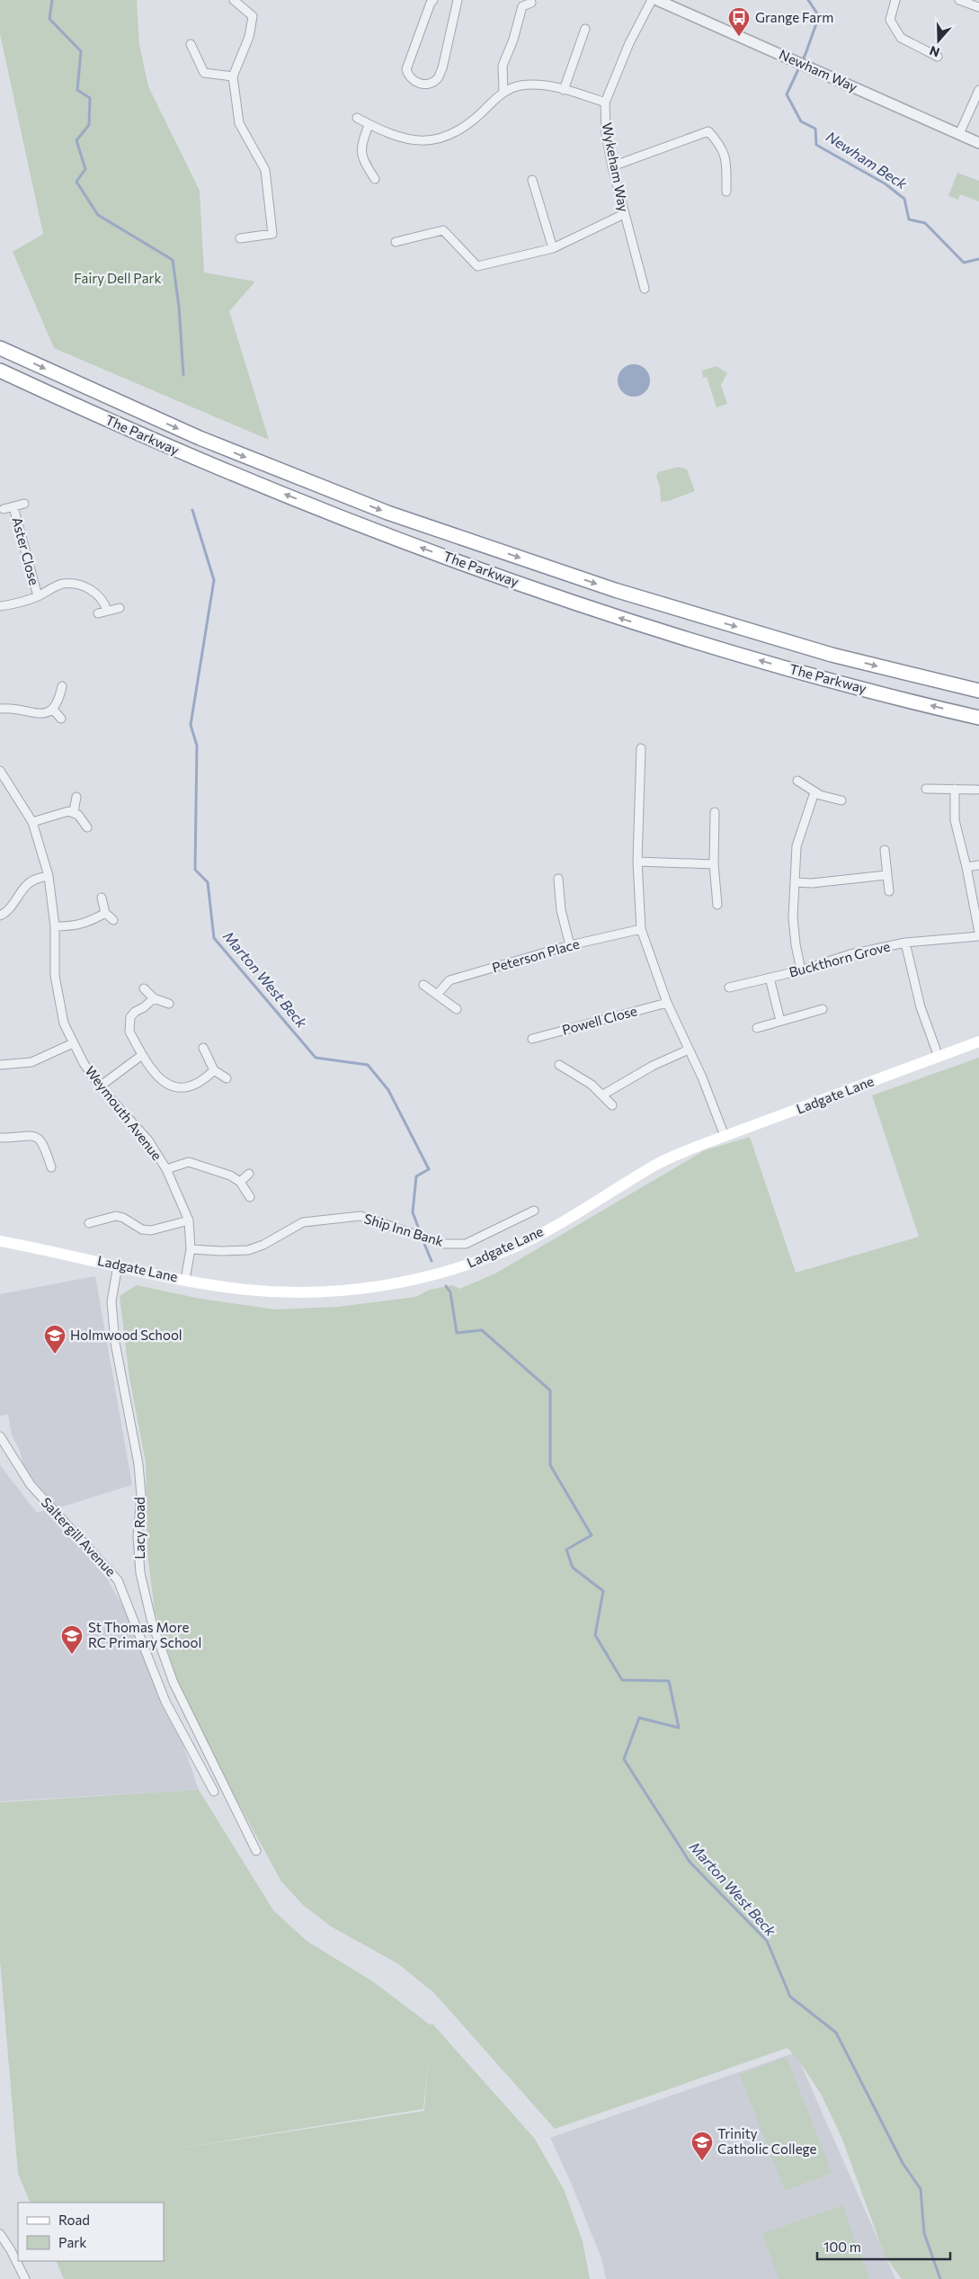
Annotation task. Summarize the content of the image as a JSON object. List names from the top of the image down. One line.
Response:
{"streets":{"highway":["The Parkway"],"main road":["Ladgate Lane"],"street":["Newham Way","Wykeham Way","Aster Close","Peterson Place","Buckthorn Grove","Powell Close","Weymouth Avenue","Ship Inn Bank","Lacy Road","Saltergill Avenue"]},"crossings":[["Ladgate Lane","Weymouth Avenue"],["Ladgate Lane","Lacy Road"],["Weymouth Avenue","Ship Inn Bank"]],"water":["Newham Beck","Marton West Beck"],"parks":["Fairy Dell Park"],"places":{"bus stop":["Grange Farm"],"school or university":["Holmwood School","St Thomas More RC Primary School","Trinity Catholic College"]},"legend":["Road","Park"],"scale_bar":"100 m","north":"bottom"}
